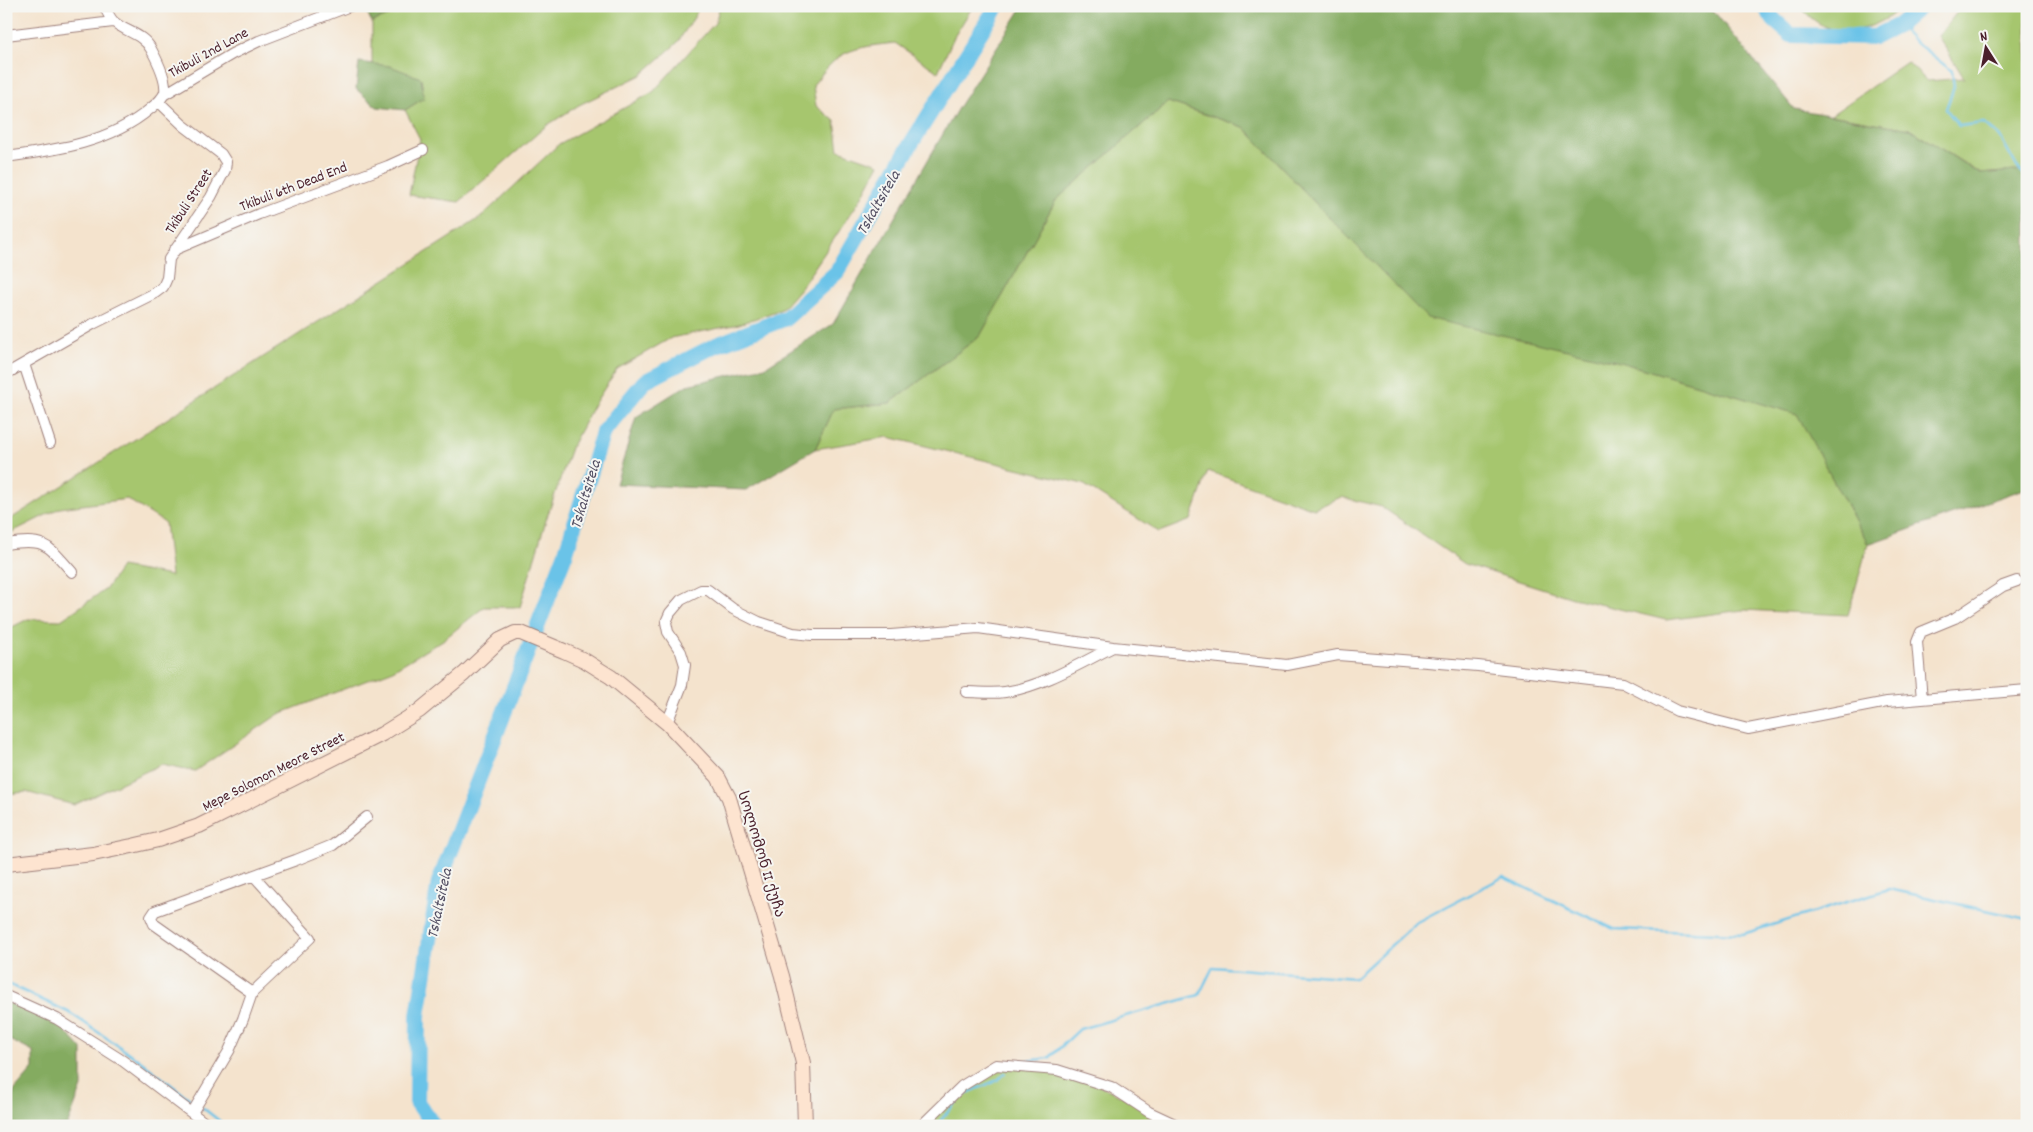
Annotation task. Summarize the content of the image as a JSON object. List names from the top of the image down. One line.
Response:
{"streets":{"main road":["Mepe Solomon Meore Street","სოლომონ II ქუჩა"],"street":["Tkibuli 2nd Lane","Tkibuli 6th Dead End","Tkibuli Street"]},"crossings":[["Tkibuli 2nd Lane","Tkibuli Street"],["Tkibuli 6th Dead End","Tkibuli Street"],["Mepe Solomon Meore Street","სოლომონ II ქუჩა"]],"water":["Tskaltsitela"],"north":"top"}
